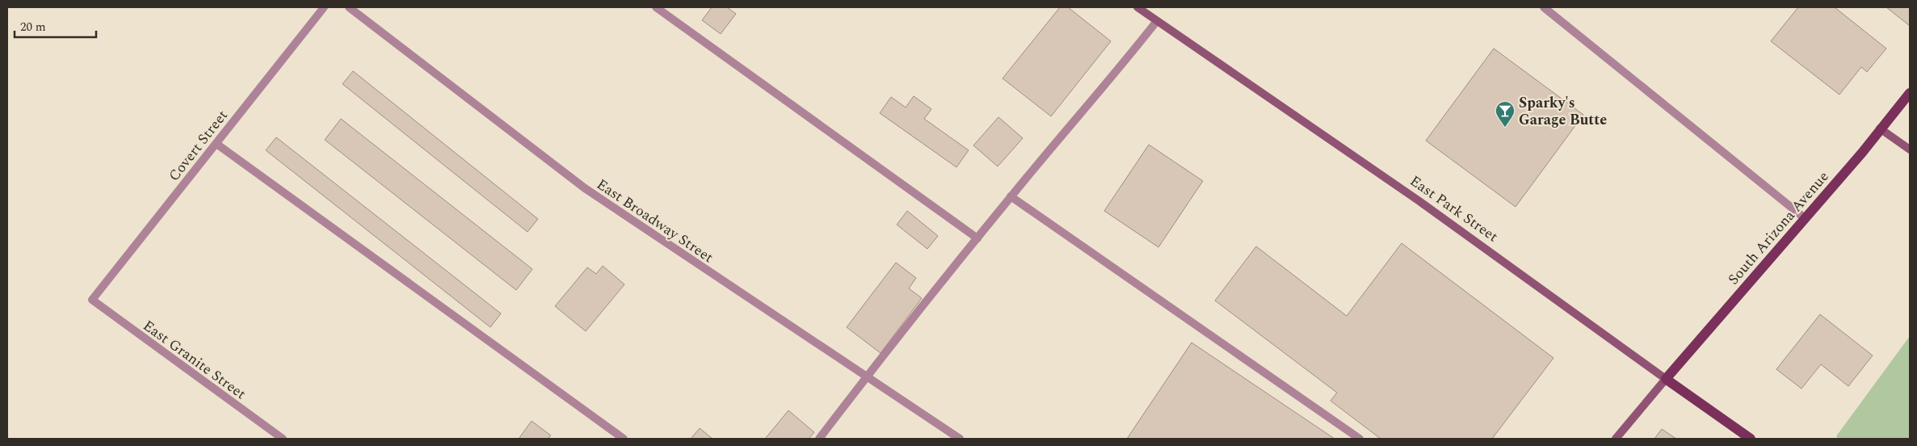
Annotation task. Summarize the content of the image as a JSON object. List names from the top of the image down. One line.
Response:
{"streets":{"main road":["East Park Street","South Arizona Avenue"],"street":["Covert Street","East Broadway Street","East Granite Street"]},"crossings":[["Covert Street","East Granite Street"],["East Park Street","South Arizona Avenue"]],"places":{"bar":["Sparky's Garage Butte"]},"scale_bar":"20 m"}
